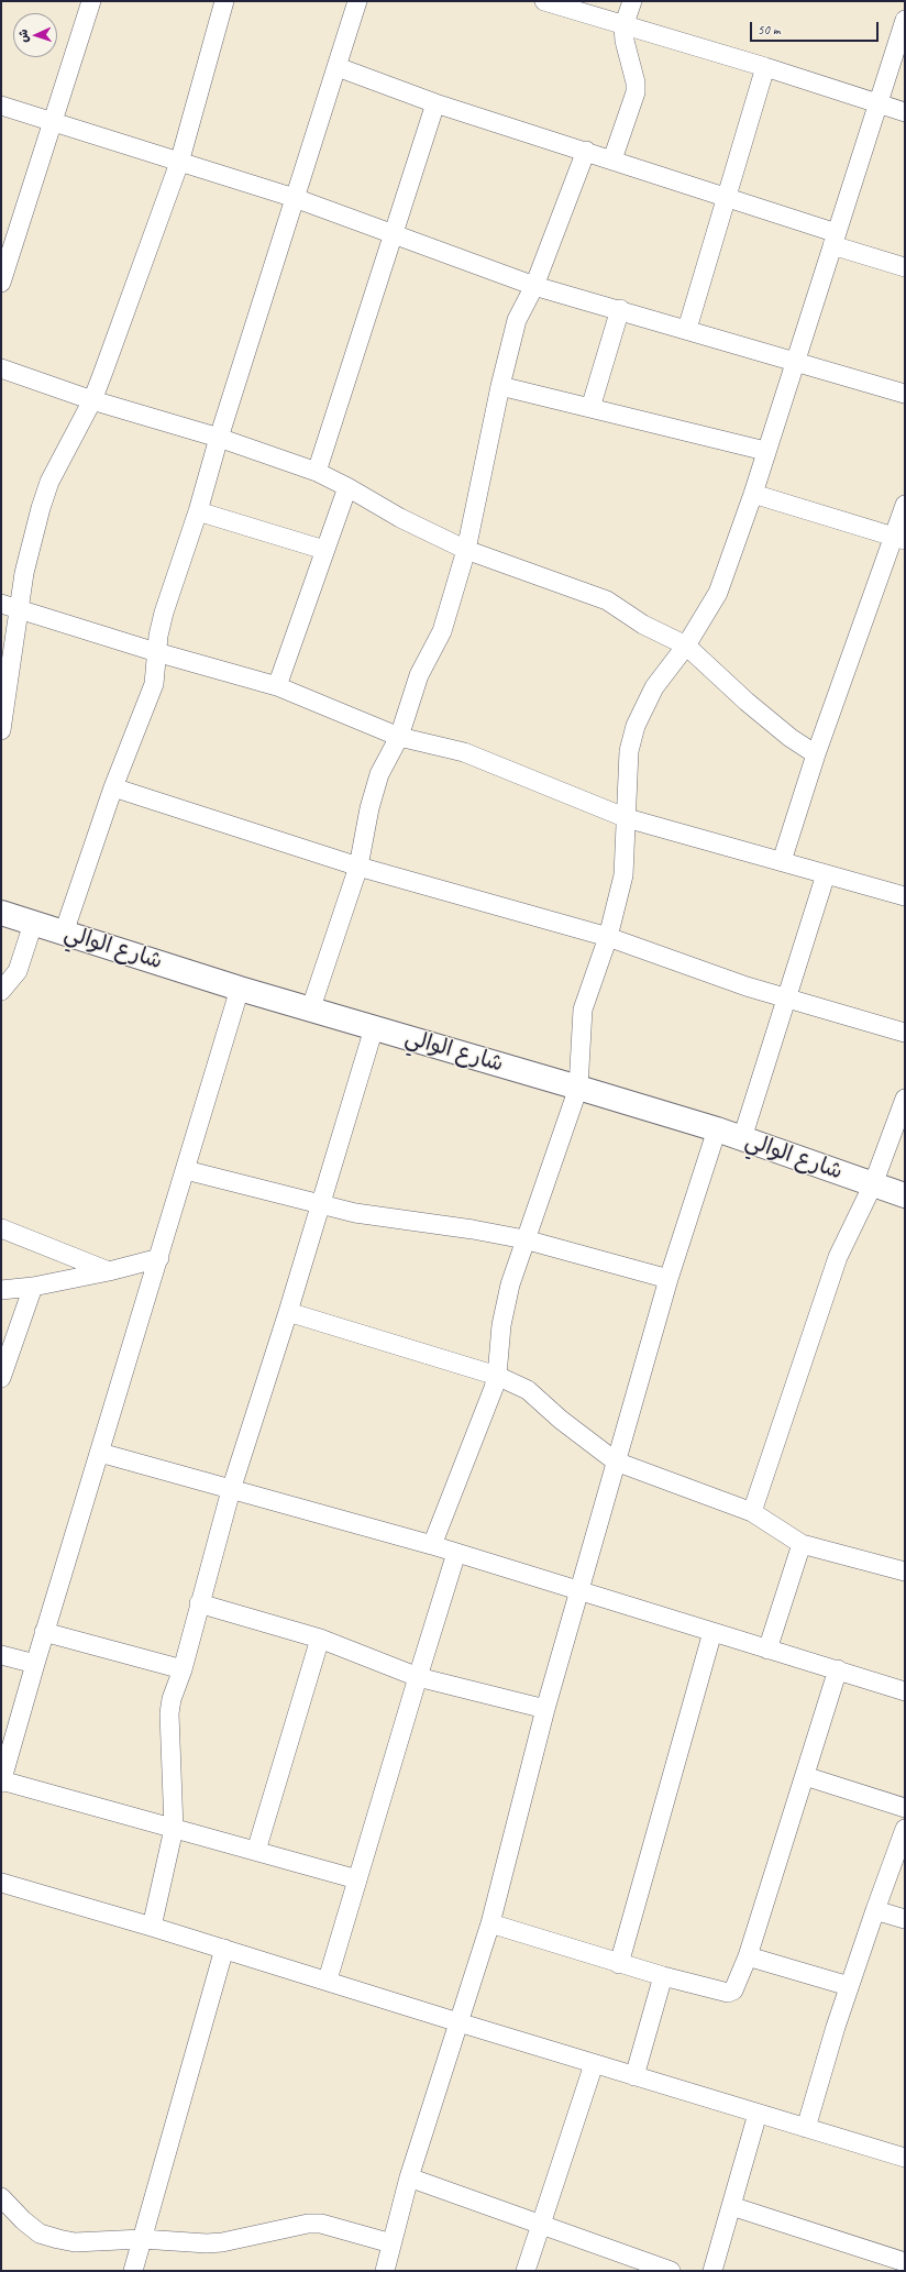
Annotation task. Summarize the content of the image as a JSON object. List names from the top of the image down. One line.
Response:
{"streets":{"main road":["شارع الوالي"]},"scale_bar":"50 m","north":"left"}
